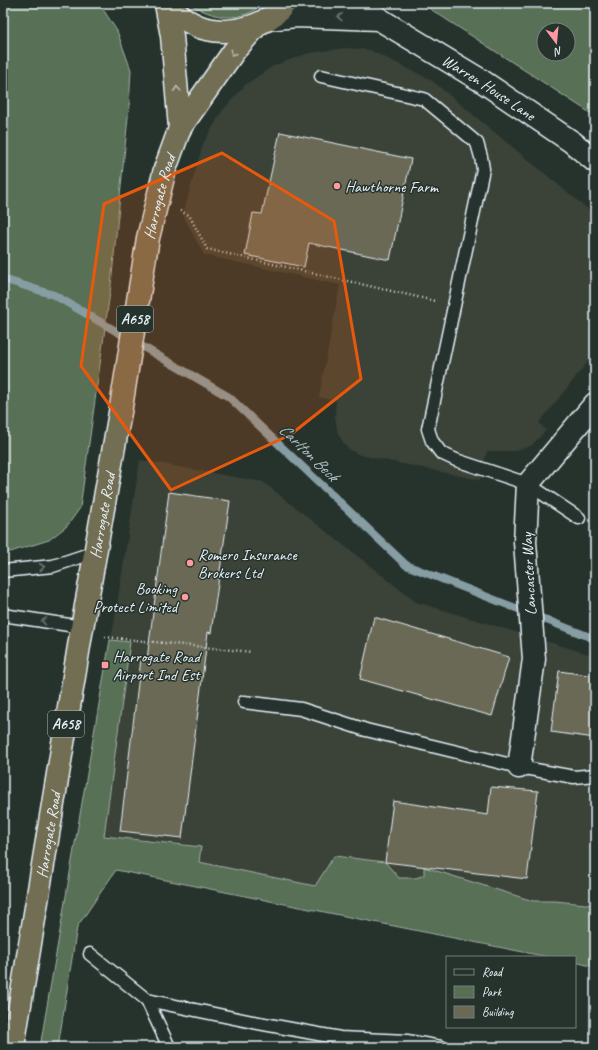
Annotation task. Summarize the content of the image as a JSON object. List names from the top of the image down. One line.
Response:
{"streets":{"highway":["Harrogate Road","A658"],"street":["Warren House Lane","Lancaster Way"]},"crossings":[["Warren House Lane","Harrogate Road"]],"water":["Carlton Beck"],"places":{"other":["Hawthorne Farm","Romero Insurance Brokers Ltd","Booking Protect Limited"],"transit":["Harrogate Road Airport Ind Est"]},"legend":["Road","Park","Building"],"north":"bottom"}
